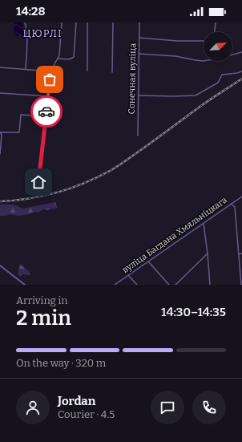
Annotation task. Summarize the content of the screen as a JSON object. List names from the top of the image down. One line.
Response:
{"streets":{"street":["Сонечная вуліца","вуліца Багдана Хмяльніцкага"]},"districts":["ЦЮРЛІ"],"north":"top right","page":{"status":"14:28","heading":["2 min","Arriving in","14:30–14:35"],"panel":["Jordan","Courier · 4.5"],"bar":"On the way · 320 m"}}
